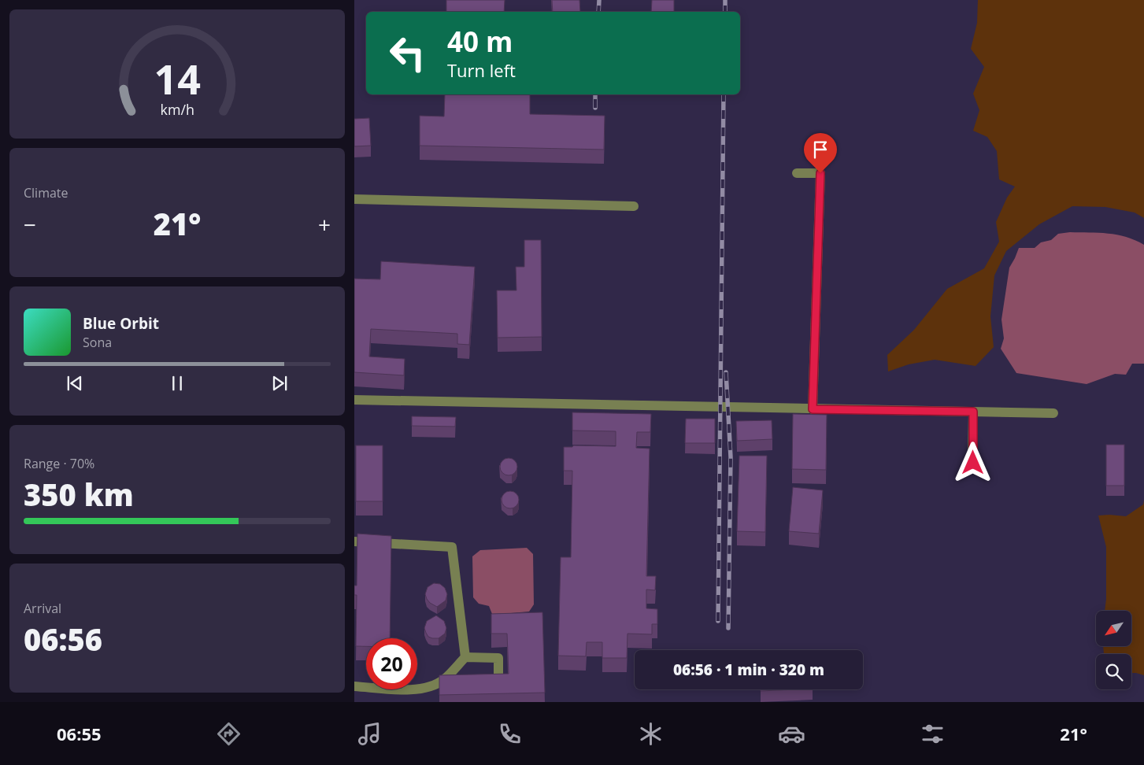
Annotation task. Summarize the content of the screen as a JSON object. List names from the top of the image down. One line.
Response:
{"north":"bottom left","page":{"turn":["40 m","Turn left"],"tile":["Climate",["Range · 70%","350 km"],["Arrival","06:56"]],"heat":["−","21°","+"],"song":["Blue Orbit","Sona"],"limit":"20","trip":"06:56 · 1 min · 320 m","tabs":["06:55","21°"],"gauge":["14","km/h"]}}
